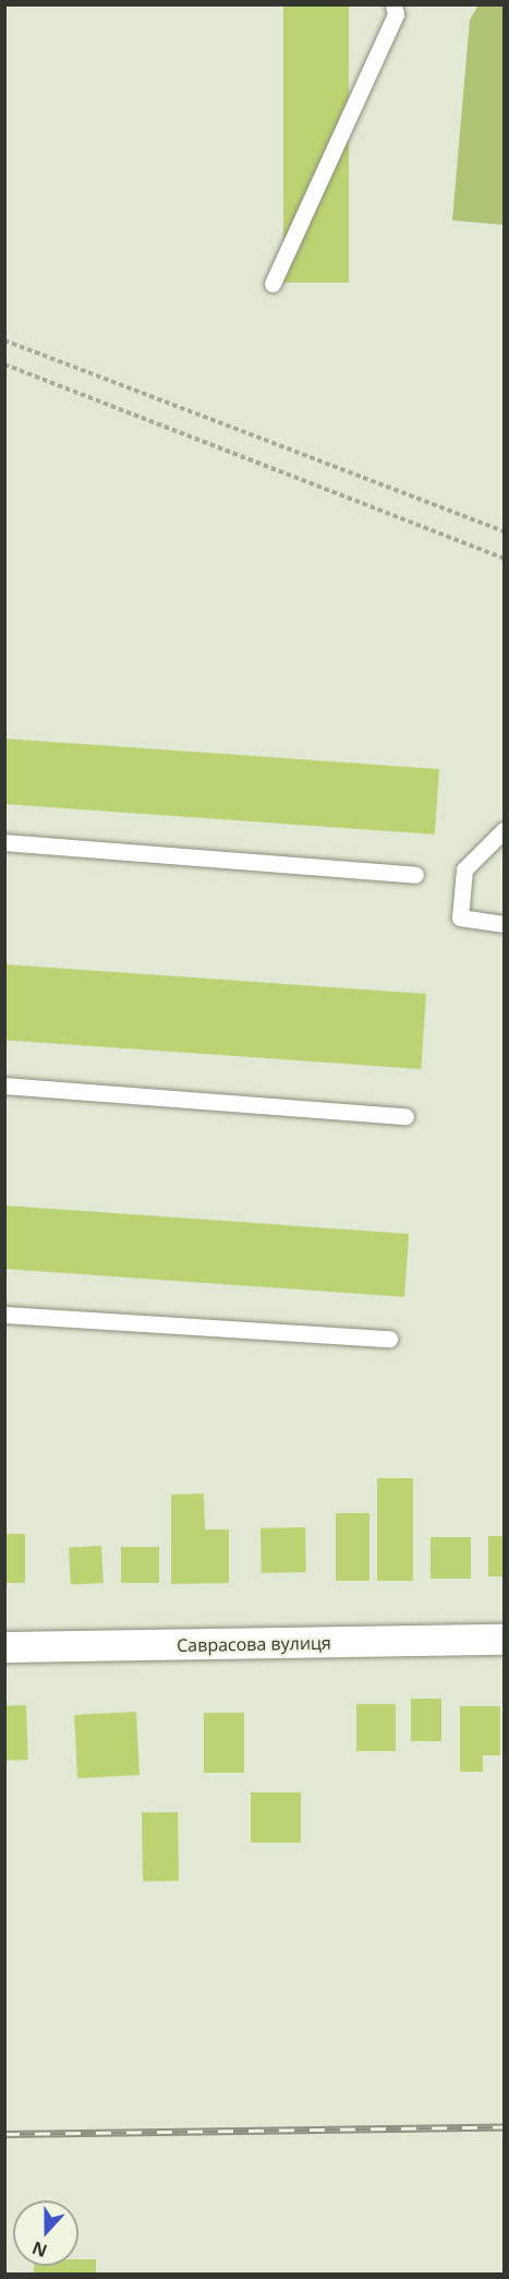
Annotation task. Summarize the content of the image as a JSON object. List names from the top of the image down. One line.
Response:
{"streets":{"street":["Саврасова вулиця"]},"north":"bottom"}
